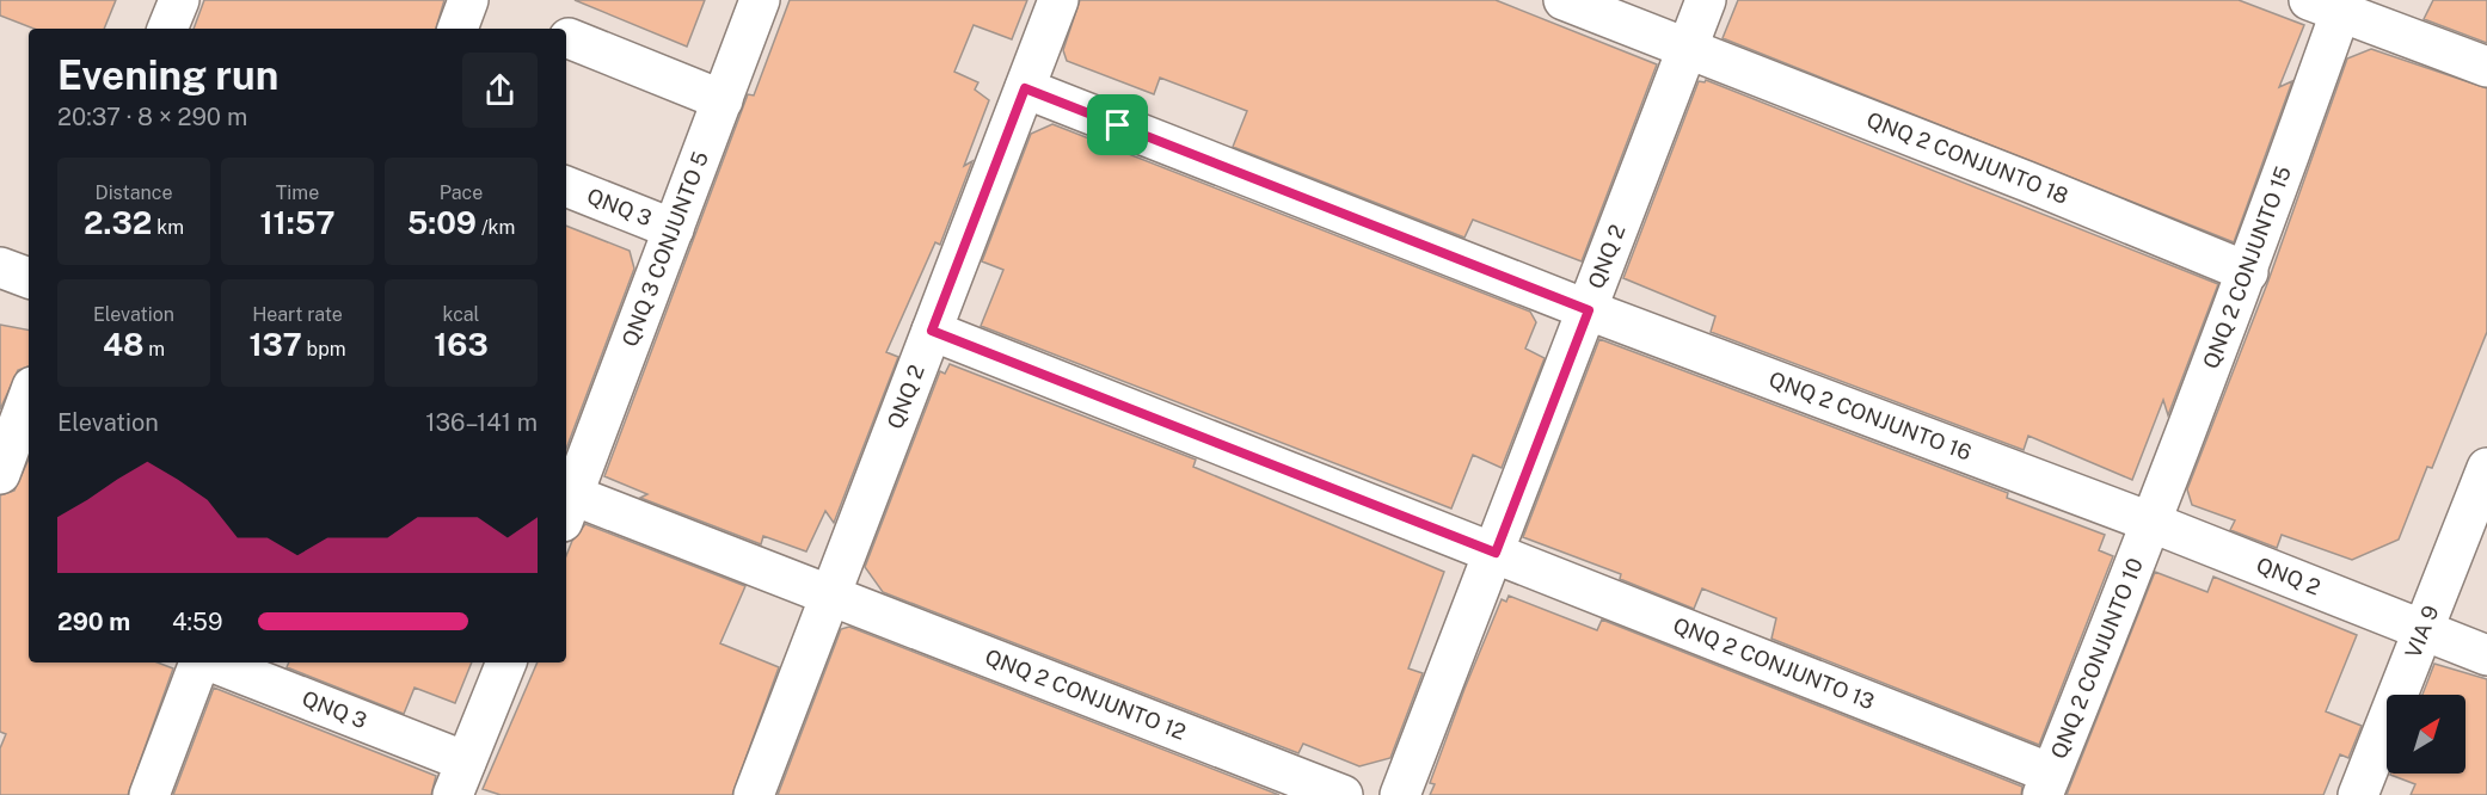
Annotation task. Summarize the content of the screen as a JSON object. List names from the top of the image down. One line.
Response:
{"streets":{"street":["QNQ 2 CONJUNTO 18","QNQ 3","QNQ 3 CONJUNTO 5","QNQ 2","QNQ 2 CONJUNTO 15","QNQ 2 CONJUNTO 16","VIA 9","QNQ 2 CONJUNTO 10","QNQ 2 CONJUNTO 13","QNQ 2 CONJUNTO 12"]},"crossings":[["QNQ 2 CONJUNTO 18","QNQ 2"],["QNQ 2 CONJUNTO 18","QNQ 2 CONJUNTO 15"],["QNQ 3","QNQ 3 CONJUNTO 5"],["QNQ 2","QNQ 2 CONJUNTO 15"],["QNQ 2","QNQ 2 CONJUNTO 16"],["QNQ 2","VIA 9"],["QNQ 2","QNQ 2 CONJUNTO 10"],["QNQ 2","QNQ 2 CONJUNTO 13"],["QNQ 2","QNQ 2 CONJUNTO 12"],["QNQ 2 CONJUNTO 15","QNQ 2 CONJUNTO 16"],["QNQ 2 CONJUNTO 15","QNQ 2 CONJUNTO 10"],["QNQ 2 CONJUNTO 16","QNQ 2 CONJUNTO 10"],["QNQ 2 CONJUNTO 10","QNQ 2 CONJUNTO 13"]],"north":"top right","page":{"heading":["Evening run","20:37 · 8 × 290 m"],"stats":[["Distance","2.32 km"],["Time","11:57"],["Pace","5:09 /km"],["Elevation","48 m"],["Heart rate","137 bpm"],["kcal","163"]],"chart":["Elevation","136–141 m"],"list":[{"name":"290 m","note":"4:59"}]}}
